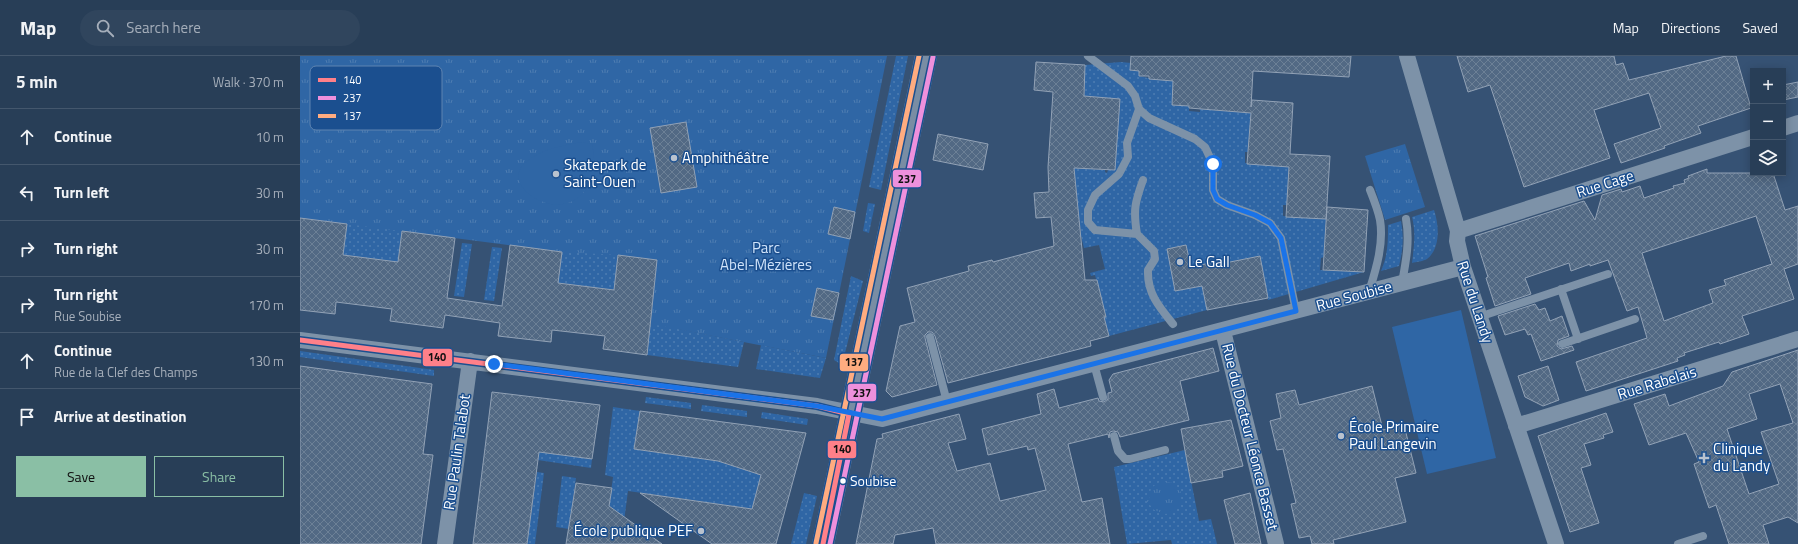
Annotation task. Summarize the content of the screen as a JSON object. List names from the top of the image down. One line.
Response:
{"streets":{"street":["Rue Cage","Rue Soubise","Rue du Landy","Rue Rabelais","Rue du Docteur Léonce Basset","Rue Paulin Talabot"]},"crossings":[["Rue Cage","Rue du Landy"],["Rue Soubise","Rue du Landy"],["Rue Soubise","Rue du Docteur Léonce Basset"],["Rue Soubise","Rue Paulin Talabot"],["Rue du Landy","Rue Rabelais"]],"parks":["Parc Abel-Mézières"],"places":{"other":["Amphithéâtre","Skatepark de Saint-Ouen","Le Gall","École Primaire Paul Langevin","Soubise","École publique PEF"],"health":["Clinique du Landy"]},"lines":["transit line 137","transit line 237","transit line 140"],"legend":["140","237","137"],"page":{"header":"Map","search":"Search here","nav":["Map","Directions","Saved"],"heading":["5 min","Walk · 370 m"],"map_buttons":["+","−"],"list":[["Continue","10 m"],["Turn left","30 m"],["Turn right","30 m"],["Turn right","Rue Soubise","170 m"],["Continue","Rue de la Clef des Champs","130 m"],"Arrive at destination"],"buttons":["Save","Share"]}}
